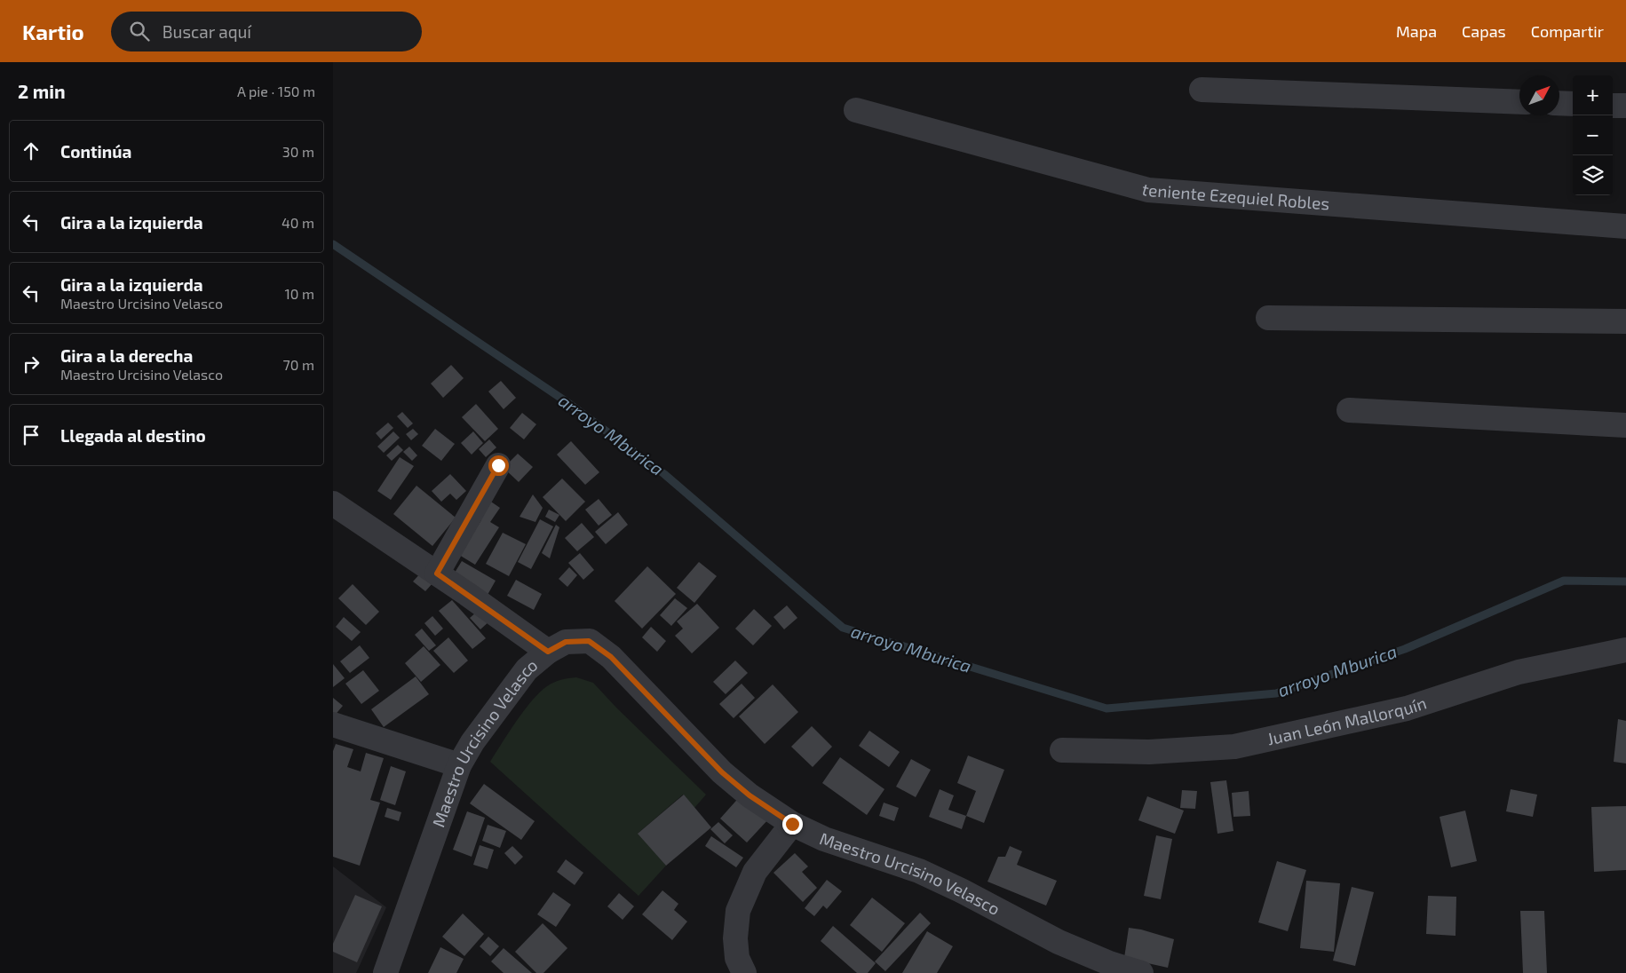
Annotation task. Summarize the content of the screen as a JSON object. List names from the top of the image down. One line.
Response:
{"streets":{"street":["teniente Ezequiel Robles","Juan León Mallorquín","Maestro Urcisino Velasco"]},"water":["arroyo Mburica"],"north":"top right","page":{"header":"Kartio","search":"Buscar aquí","nav":["Mapa","Capas","Compartir"],"heading":["2 min","A pie · 150 m"],"map_buttons":["+","−"],"list":[["Continúa","30 m"],["Gira a la izquierda","40 m"],["Gira a la izquierda","Maestro Urcisino Velasco","10 m"],["Gira a la derecha","Maestro Urcisino Velasco","70 m"],"Llegada al destino"]}}
